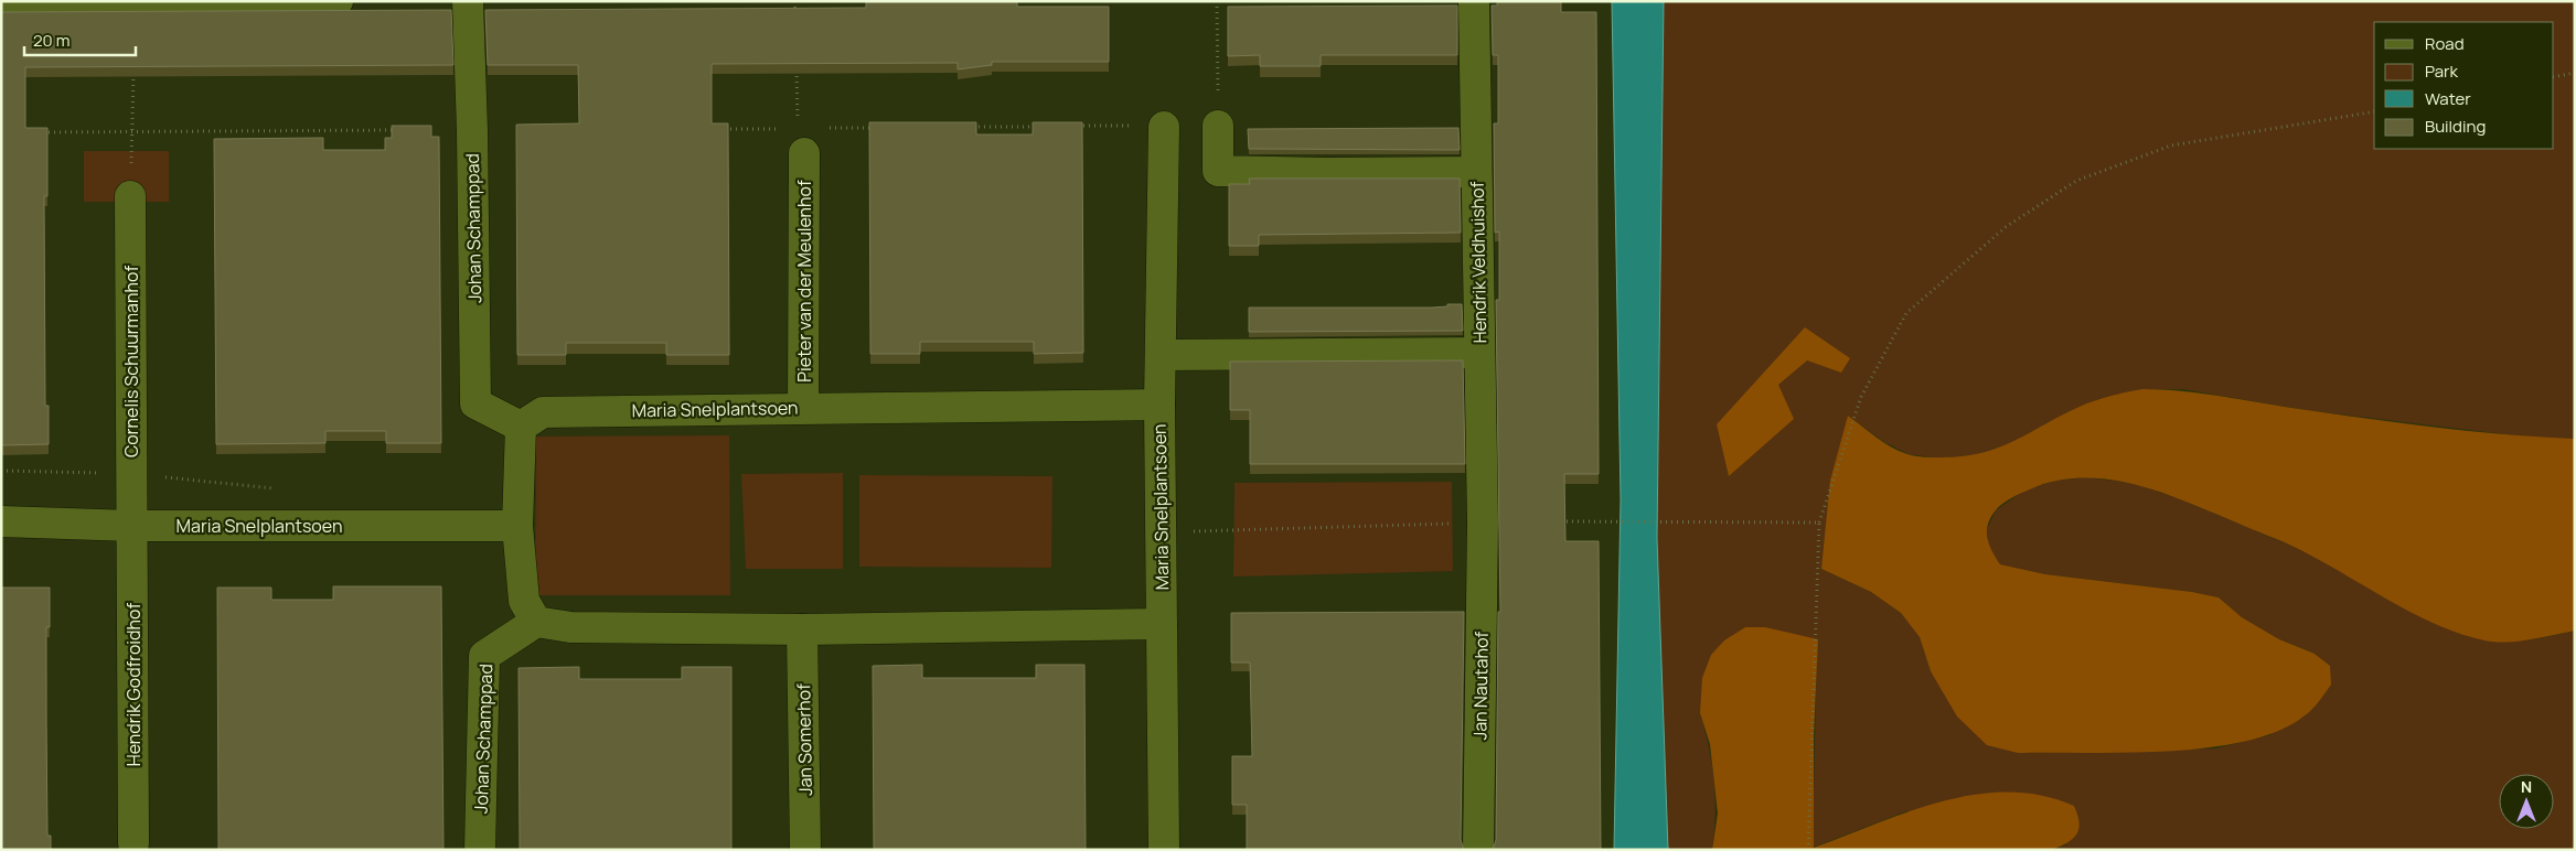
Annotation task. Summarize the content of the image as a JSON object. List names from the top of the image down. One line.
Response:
{"streets":{"street":["Johan Schamppad","Hendrik Veldhuishof","Pieter van der Meulenhof","Cornelis Schuurmanhof","Maria Snelplantsoen","Hendrik Godfroidhof","Jan Nautahof","Jan Somerhof"]},"crossings":[["Johan Schamppad","Maria Snelplantsoen"],["Hendrik Veldhuishof","Jan Nautahof"],["Pieter van der Meulenhof","Maria Snelplantsoen"],["Cornelis Schuurmanhof","Maria Snelplantsoen"],["Cornelis Schuurmanhof","Hendrik Godfroidhof"],["Maria Snelplantsoen","Hendrik Godfroidhof"]],"legend":["Road","Park","Water","Building"],"scale_bar":"20 m","north":"top"}
